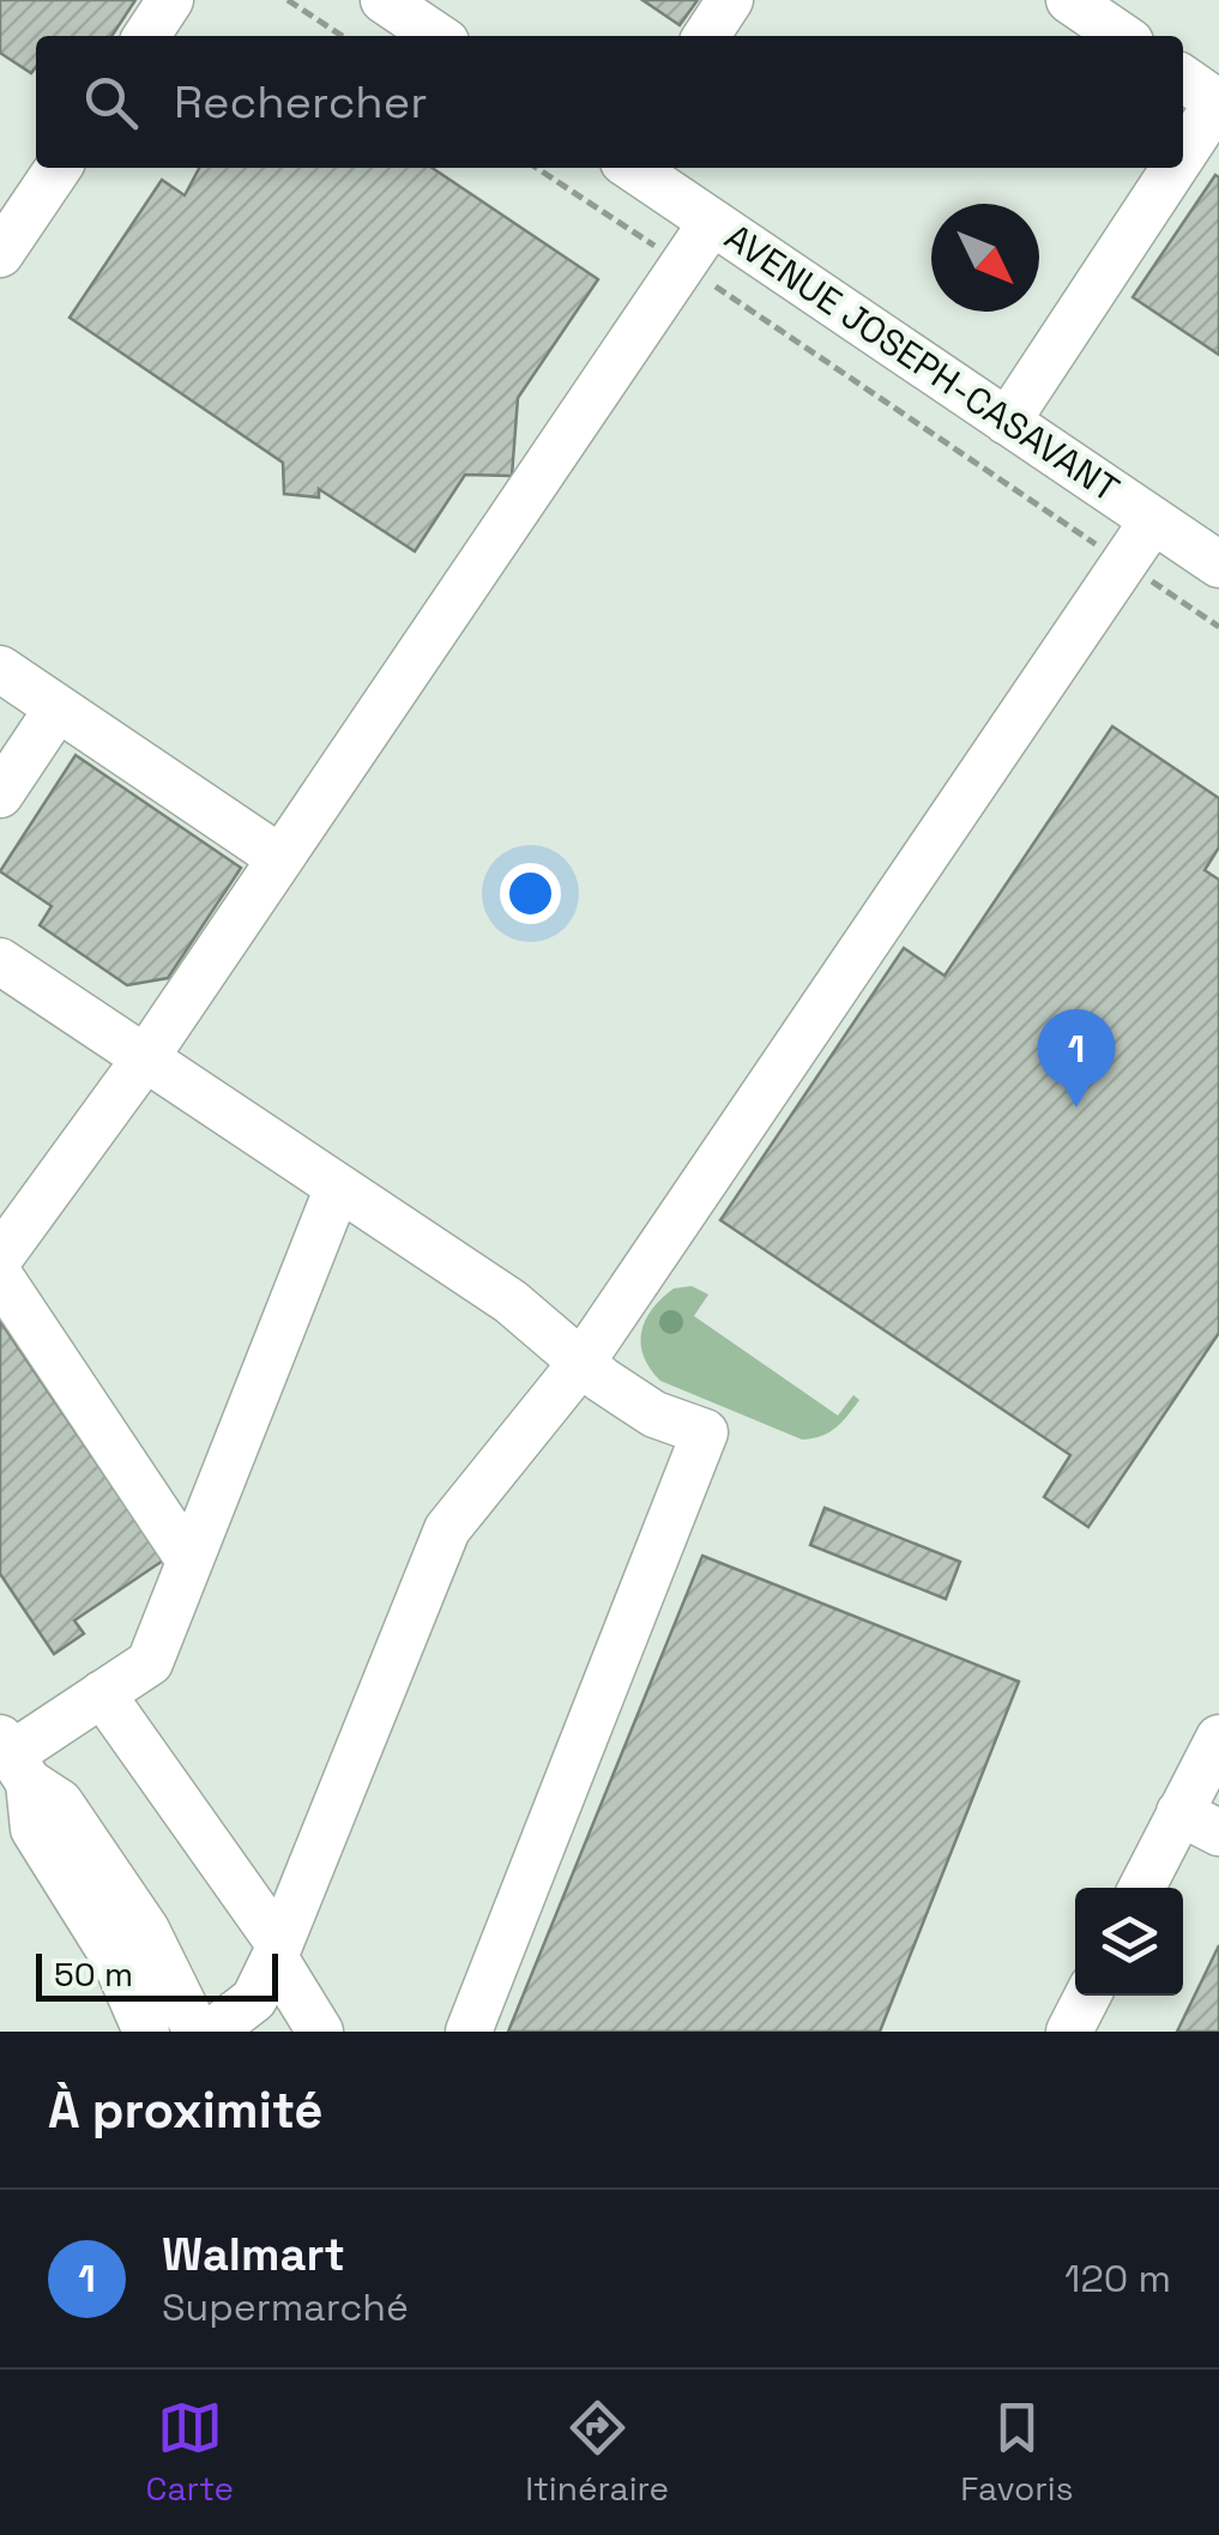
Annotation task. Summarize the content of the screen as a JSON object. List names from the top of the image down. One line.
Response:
{"streets":{"street":["AVENUE JOSEPH-CASAVANT"]},"scale_bar":"50 m","north":"bottom right","page":{"search":"Rechercher","pins":"1","scale":"50 m","heading":"À proximité","list":[{"mark":"1","name":"Walmart","note":"Supermarché","value":"120 m"}],"nav":["Carte","Itinéraire","Favoris"]}}
